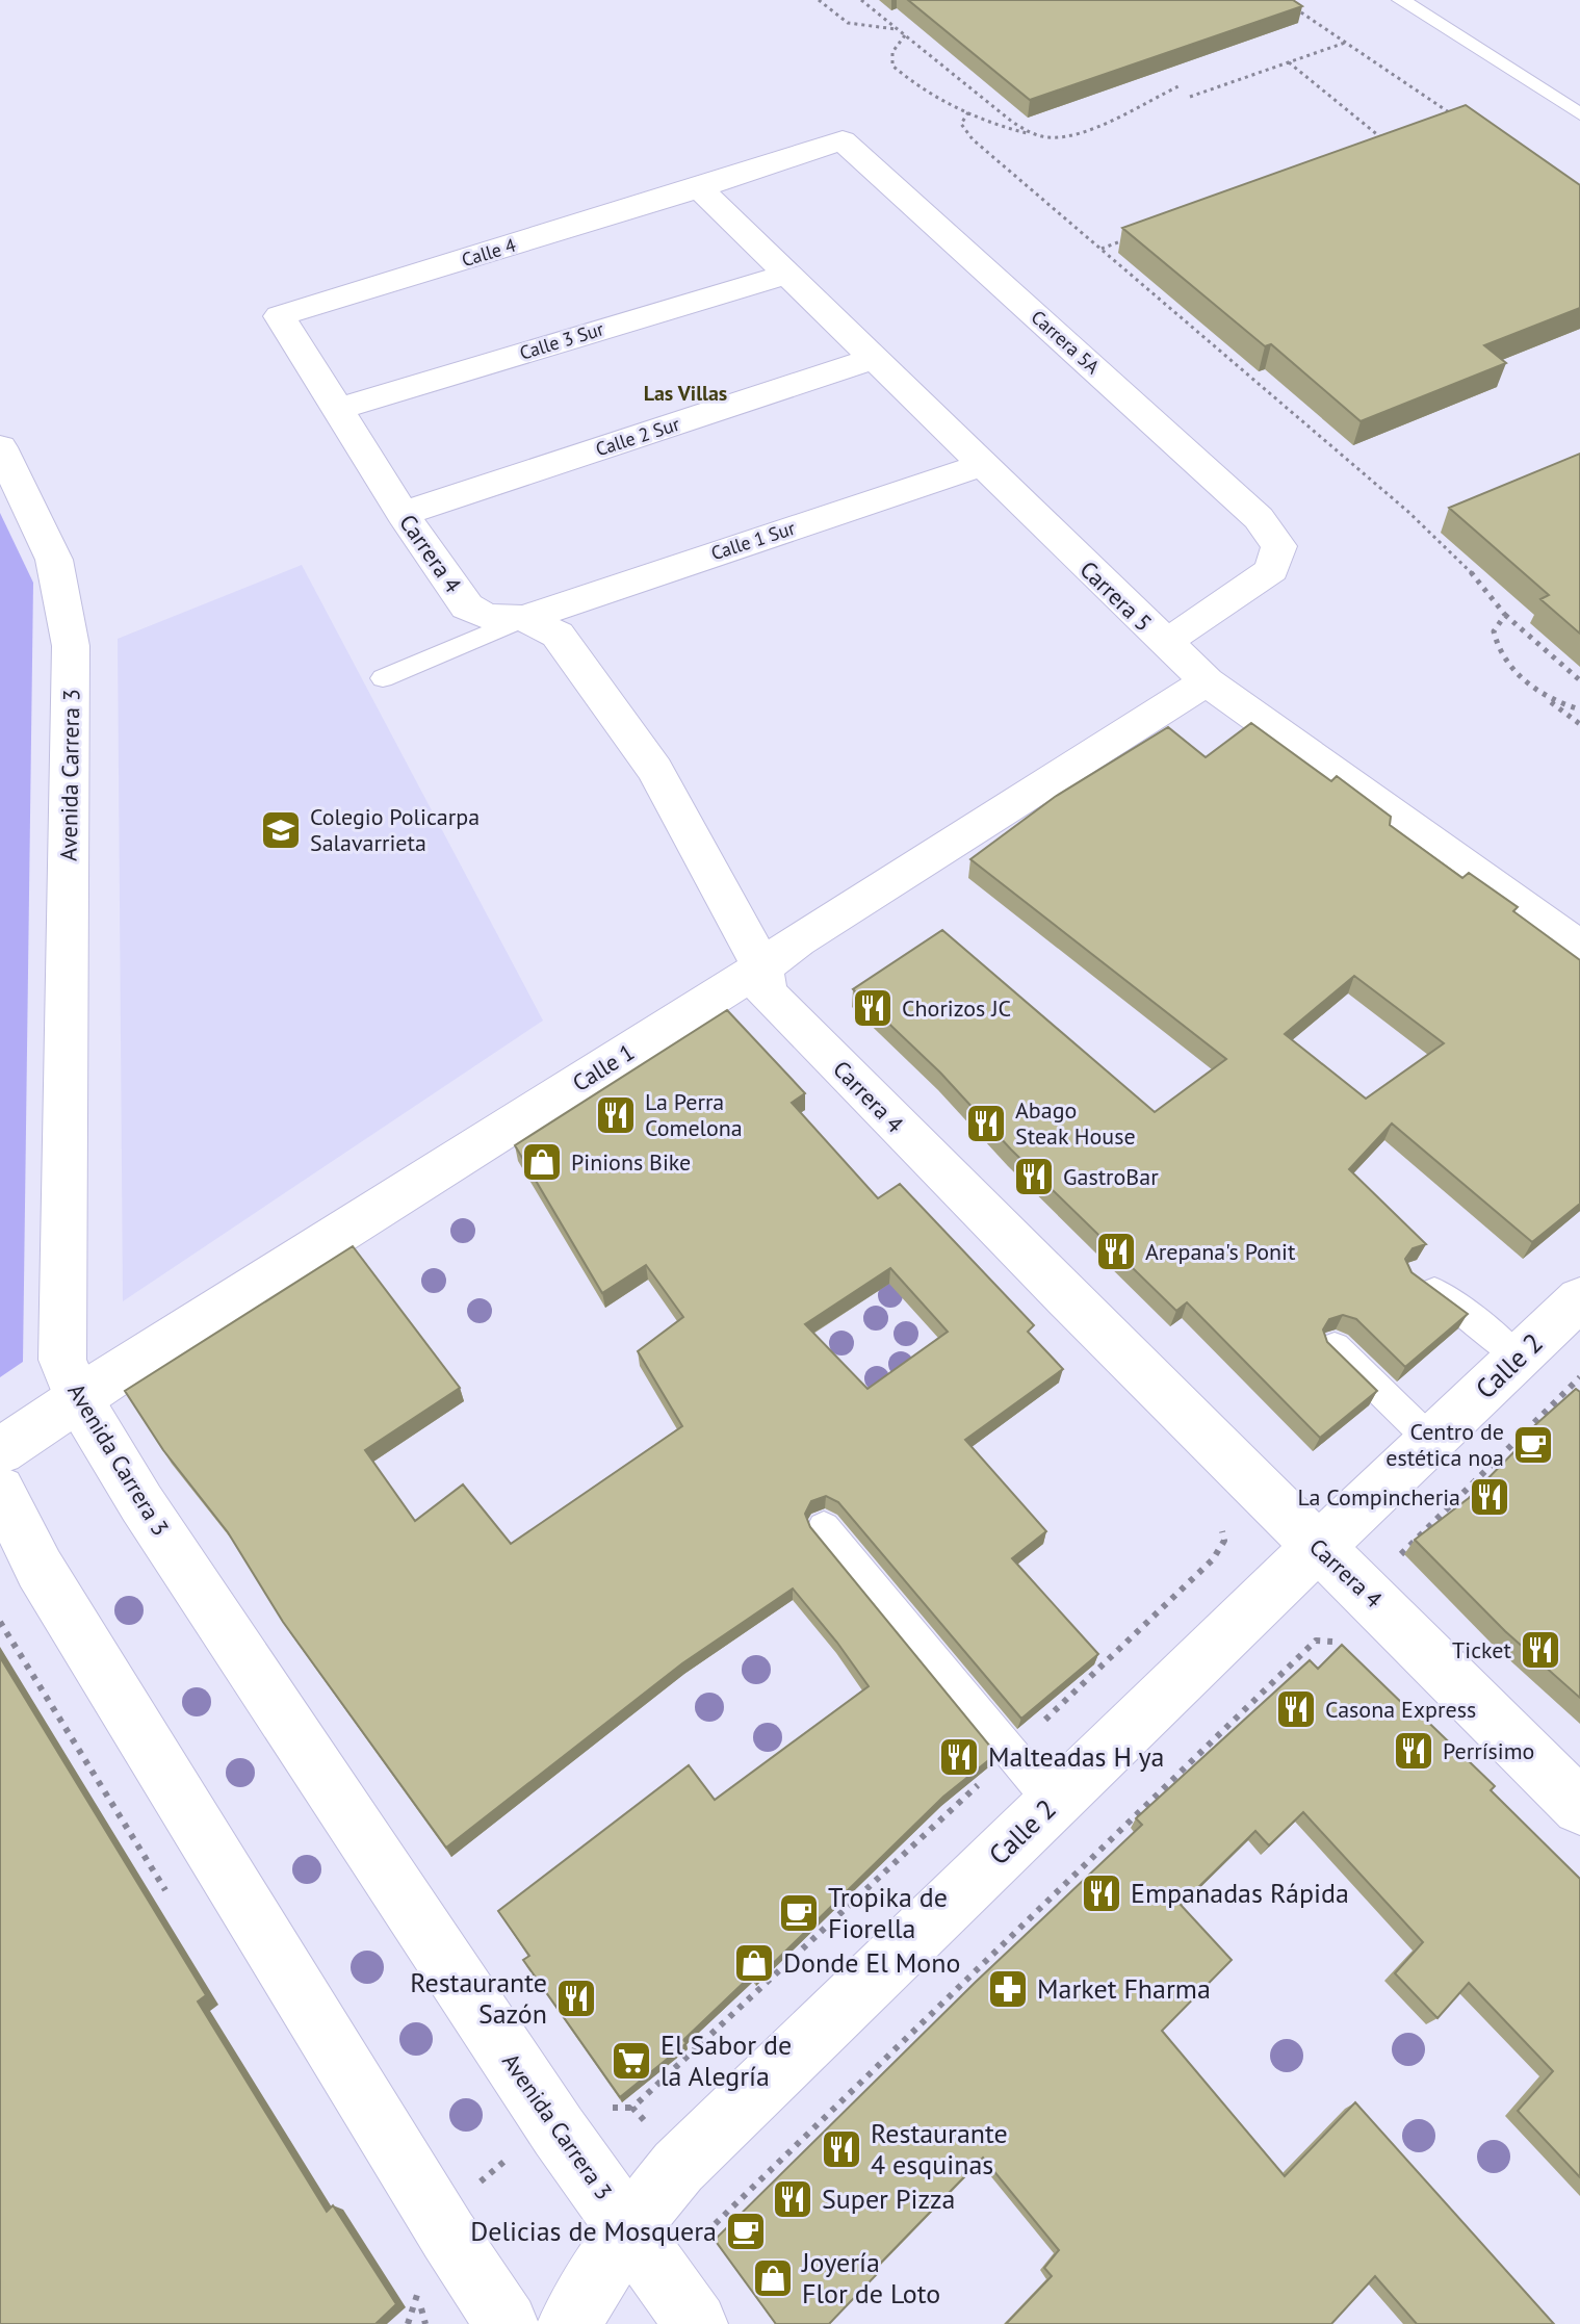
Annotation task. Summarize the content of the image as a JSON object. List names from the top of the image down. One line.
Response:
{"streets":{"street":["Calle 4","Calle 3 Sur","Carrera 5A","Calle 2 Sur","Calle 1 Sur","Carrera 4","Carrera 5","Avenida Carrera 3","Calle 1","Calle 2"]},"crossings":[["Calle 4","Carrera 5A"],["Calle 4","Carrera 4"],["Calle 4","Carrera 5"],["Calle 3 Sur","Carrera 4"],["Calle 3 Sur","Carrera 5"],["Carrera 5A","Carrera 5"],["Calle 2 Sur","Carrera 4"],["Calle 2 Sur","Carrera 5"],["Calle 1 Sur","Carrera 4"],["Calle 1 Sur","Carrera 5"],["Carrera 4","Calle 1"],["Carrera 4","Calle 2"],["Carrera 5","Calle 1"],["Avenida Carrera 3","Calle 1"],["Avenida Carrera 3","Calle 2"]],"districts":["Las Villas"],"places":{"school or university":["Colegio Policarpa Salavarrieta"],"restaurant":["Chorizos JC","La Perra Comelona","Abago Steak House","GastroBar","Arepana's Ponit","La Compincheria","Ticket","Casona Express","Perrísimo","Malteadas H ya","Empanadas Rápida","Restaurante Sazón","Restaurante 4 esquinas","Super Pizza"],"shop":["Pinions Bike","Donde El Mono","Joyería Flor de Loto"],"cafe":["Centro de estética noa","Tropika de Fiorella","Delicias de Mosquera"],"pharmacy":["Market Fharma"],"supermarket":["El Sabor de la Alegría"]}}
